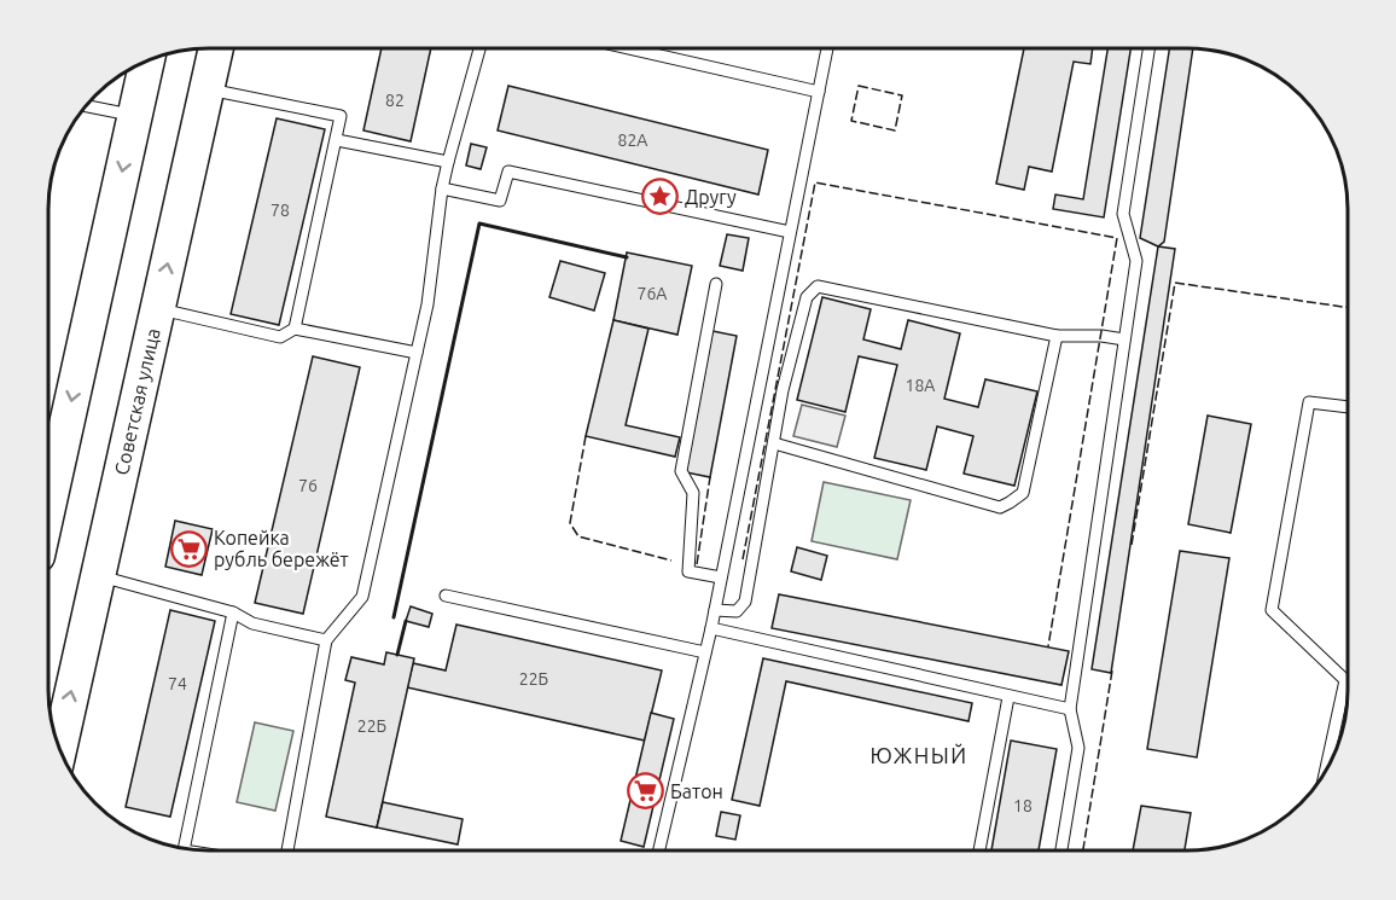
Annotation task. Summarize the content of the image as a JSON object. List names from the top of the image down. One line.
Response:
{"streets":{"main road":["Советская улица"]},"districts":["ЮЖНЫЙ"],"places":{"place":["Другу"],"supermarket":["Копейка рубль бережёт","Батон"]},"house_numbers":["82","82А","78","76А","18А","76","22Б","74","22Б","18"]}
